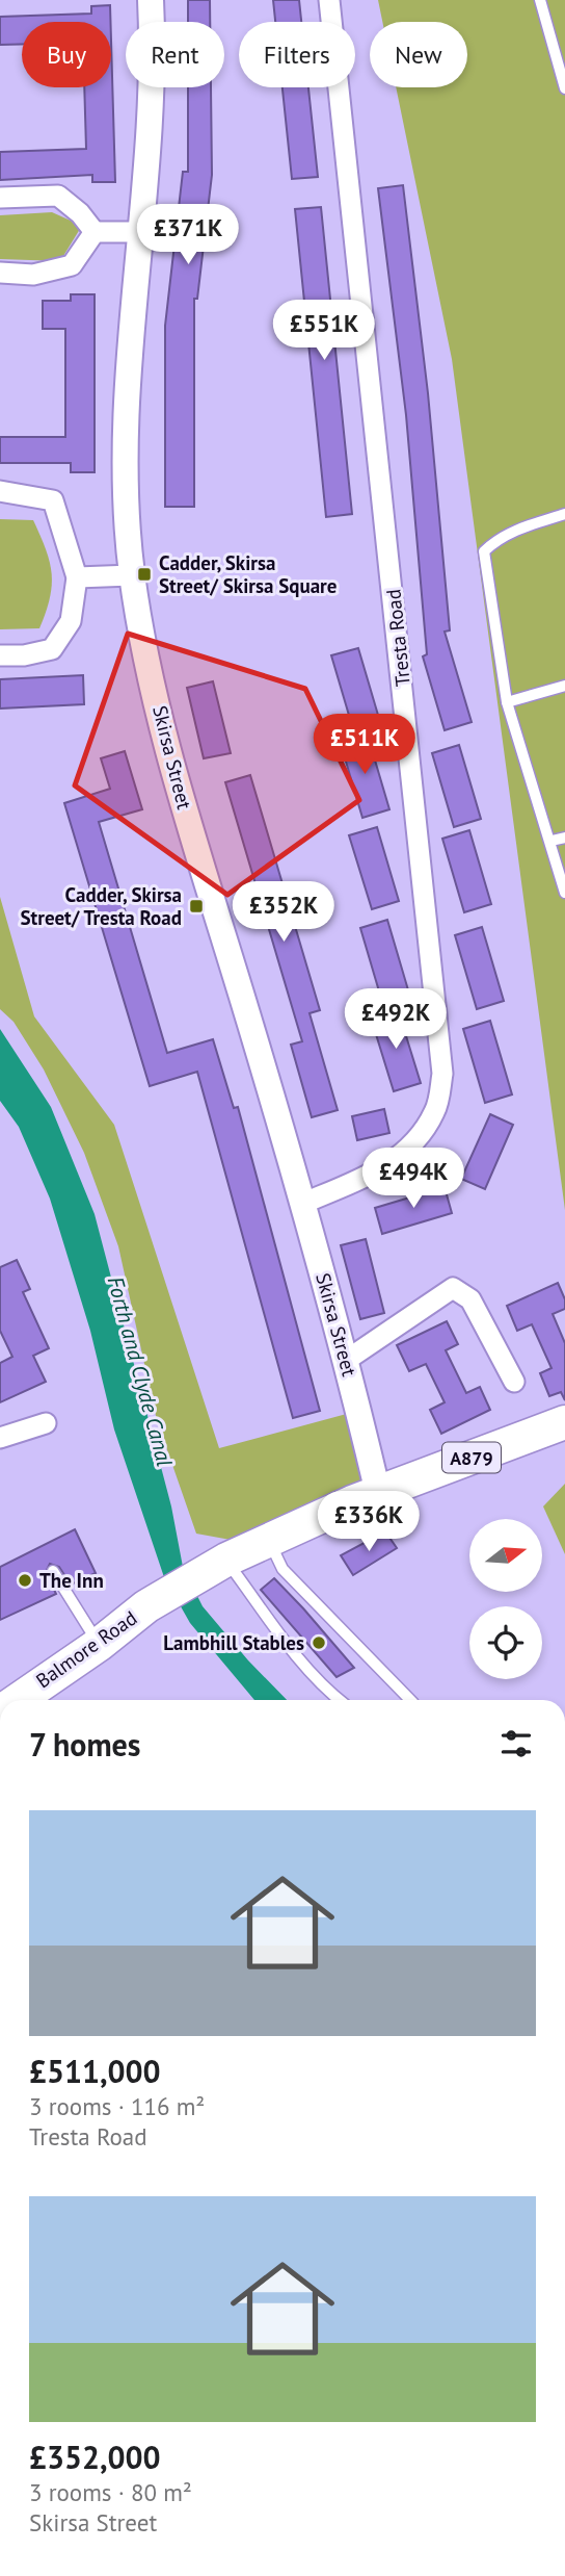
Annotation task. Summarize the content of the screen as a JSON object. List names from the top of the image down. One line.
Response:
{"streets":{"main road":["A879","Balmore Road"],"street":["Tresta Road","Skirsa Street"]},"crossings":[["Tresta Road","Skirsa Street"],["Skirsa Street","A879"],["A879","Balmore Road"]],"water":["Forth and Clyde Canal"],"places":{"transit":["Cadder, Skirsa Street/ Skirsa Square","Cadder, Skirsa Street/ Tresta Road"],"other":["The Inn","Lambhill Stables"]},"north":"right","page":{"chip":["Buy","Rent","Filters","New"],"price":["£371K","£551K","£511K","£352K","£492K","£494K","£336K"],"heading":"7 homes","list":[{"name":"£511,000","note":"3 rooms · 116 m² · Tresta Road"},{"name":"£352,000","note":"3 rooms · 80 m² · Skirsa Street"}]}}
